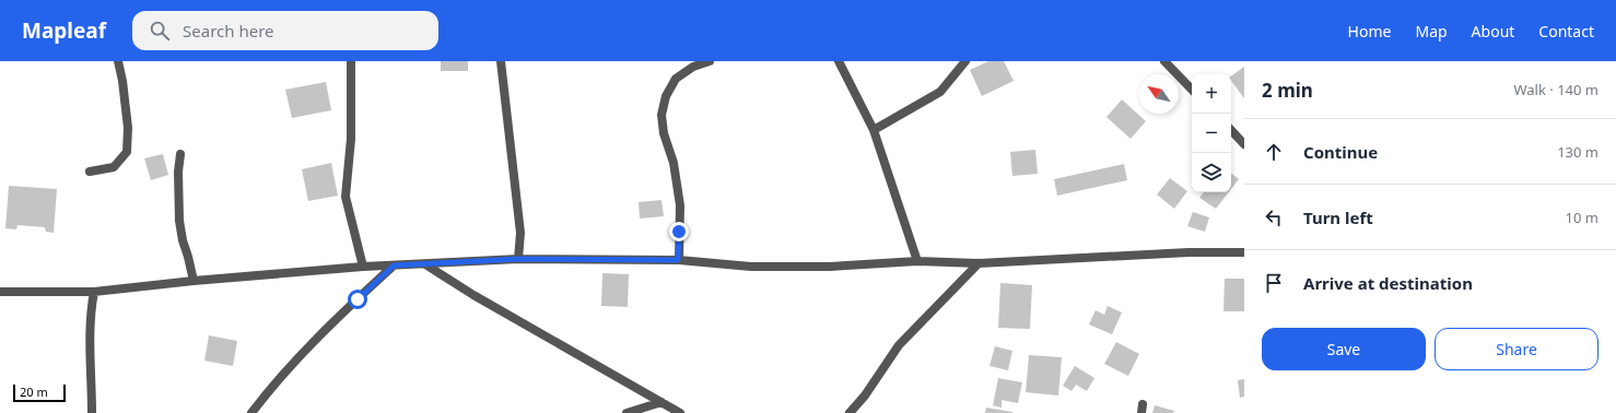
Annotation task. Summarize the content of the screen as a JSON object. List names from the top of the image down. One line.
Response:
{"scale_bar":"20 m","north":"top left","page":{"header":"Mapleaf","search":"Search here","nav":["Home","Map","About","Contact"],"heading":["2 min","Walk · 140 m"],"map_buttons":["+","−"],"list":[["Continue","130 m"],["Turn left","10 m"],"Arrive at destination"],"buttons":["Save","Share"],"scale":"20 m"}}
